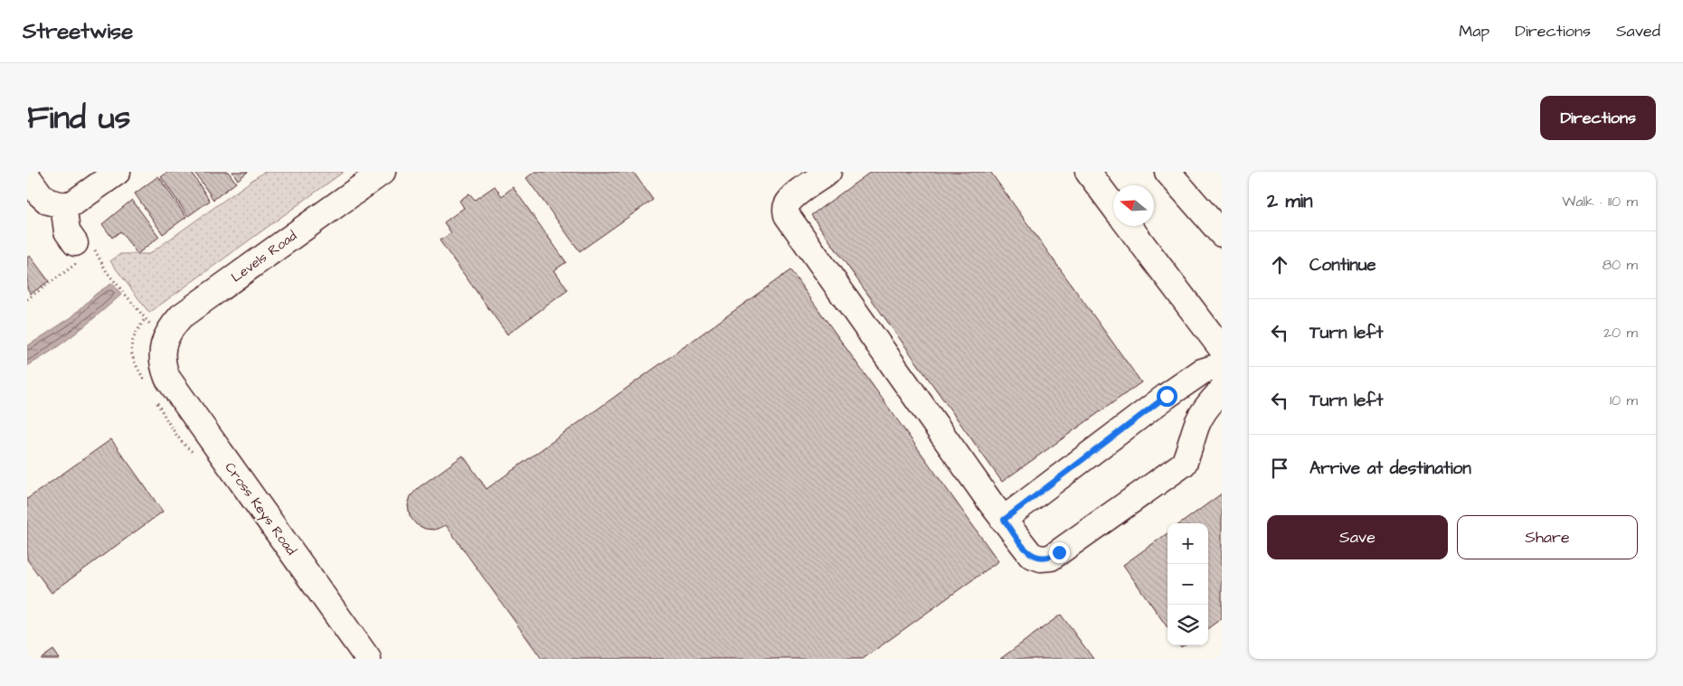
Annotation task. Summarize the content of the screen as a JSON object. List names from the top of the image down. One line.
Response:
{"streets":{"street":["Levels Road","Cross Keys Road"]},"crossings":[["Levels Road","Cross Keys Road"]],"north":"left","page":{"header":"Streetwise","nav":["Map","Directions","Saved"],"title":"Find us","buttons":["Directions",["Save","Share"]],"heading":["2 min","Walk · 110 m"],"list":[["Continue","80 m"],["Turn left","20 m"],["Turn left","10 m"],"Arrive at destination"],"map_buttons":["+","−"]}}
